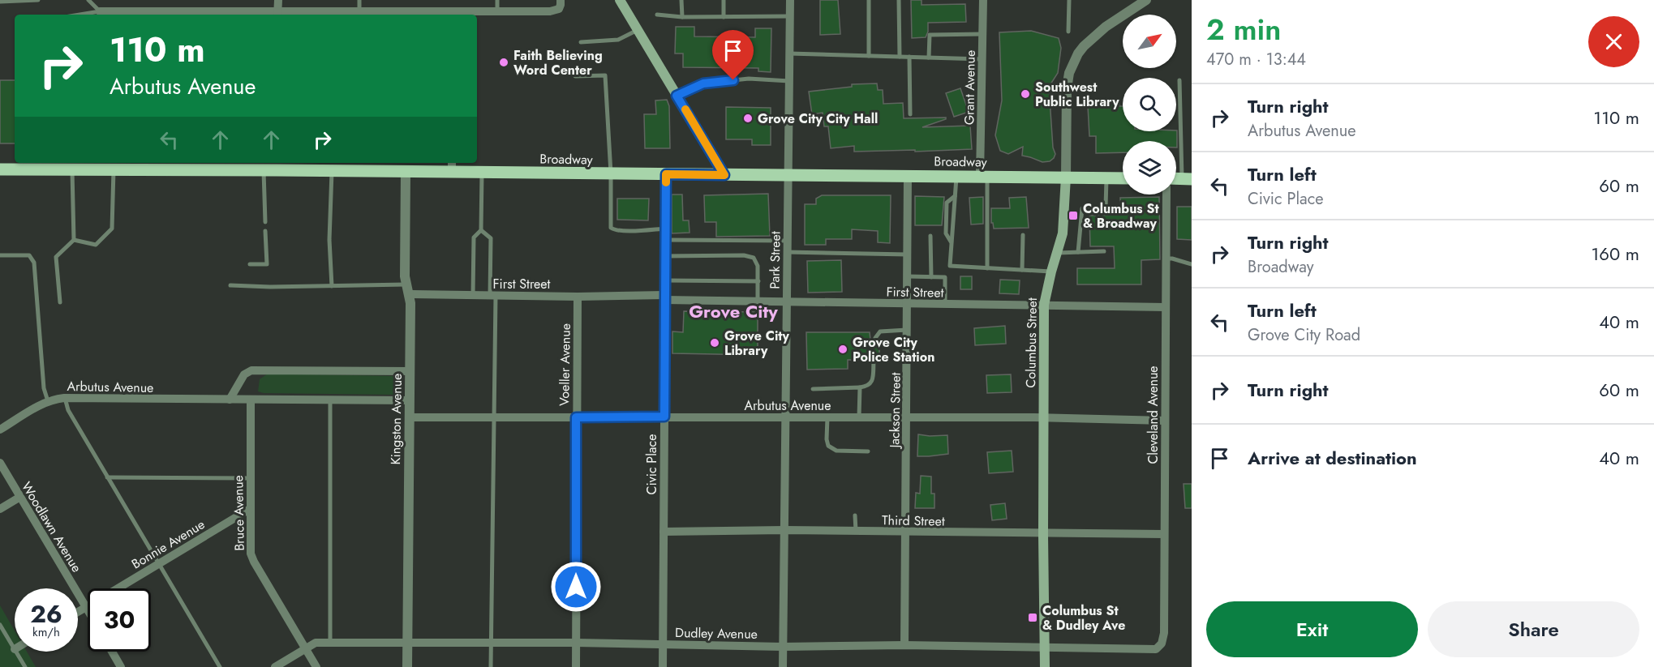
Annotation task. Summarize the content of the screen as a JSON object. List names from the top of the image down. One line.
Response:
{"streets":{"main road":["Broadway","Columbus Street"],"street":["Grant Avenue","Park Street","First Street","Voeller Avenue","Arbutus Avenue","Jackson Street","Cleveland Avenue","Kingston Avenue","Civic Place","Bruce Avenue","Third Street","Woodlawn Avenue","Bonnie Avenue","Dudley Avenue"]},"crossings":[["Grant Avenue","Broadway"],["Broadway","Park Street"],["Broadway","Columbus Street"],["Broadway","Jackson Street"],["Broadway","Kingston Avenue"],["Broadway","Civic Place"],["Park Street","First Street"],["Park Street","Arbutus Avenue"],["Park Street","Third Street"],["Park Street","Dudley Avenue"],["First Street","Columbus Street"],["First Street","Voeller Avenue"],["First Street","Jackson Street"],["First Street","Cleveland Avenue"],["First Street","Kingston Avenue"],["First Street","Civic Place"],["Columbus Street","Arbutus Avenue"],["Columbus Street","Third Street"],["Columbus Street","Dudley Avenue"],["Voeller Avenue","Arbutus Avenue"],["Voeller Avenue","Dudley Avenue"],["Arbutus Avenue","Jackson Street"],["Arbutus Avenue","Cleveland Avenue"],["Arbutus Avenue","Kingston Avenue"],["Arbutus Avenue","Civic Place"],["Arbutus Avenue","Bruce Avenue"],["Jackson Street","Third Street"],["Jackson Street","Dudley Avenue"],["Cleveland Avenue","Third Street"],["Cleveland Avenue","Dudley Avenue"],["Kingston Avenue","Dudley Avenue"],["Civic Place","Third Street"],["Civic Place","Dudley Avenue"],["Bruce Avenue","Bonnie Avenue"],["Bruce Avenue","Dudley Avenue"],["Woodlawn Avenue","Bonnie Avenue"]],"districts":["Grove City"],"places":{"other":["Faith Believing Word Center","Southwest Public Library","Grove City City Hall","Grove City Library","Grove City Police Station"],"transit":["Columbus St & Broadway","Columbus St & Dudley Ave"]},"north":"top right","page":{"heading":["2 min","470 m · 13:44"],"turn":["110 m","Arbutus Avenue"],"list":[{"name":"Turn right","note":"Arbutus Avenue","value":"110 m"},{"name":"Turn left","note":"Civic Place","value":"60 m"},{"name":"Turn right","note":"Broadway","value":"160 m"},{"name":"Turn left","note":"Grove City Road","value":"40 m"},{"name":"Turn right","value":"60 m"},{"name":"Arrive at destination","value":"40 m"}],"speed":"26 km/h","limit":"30","buttons":["Exit","Share"]}}
